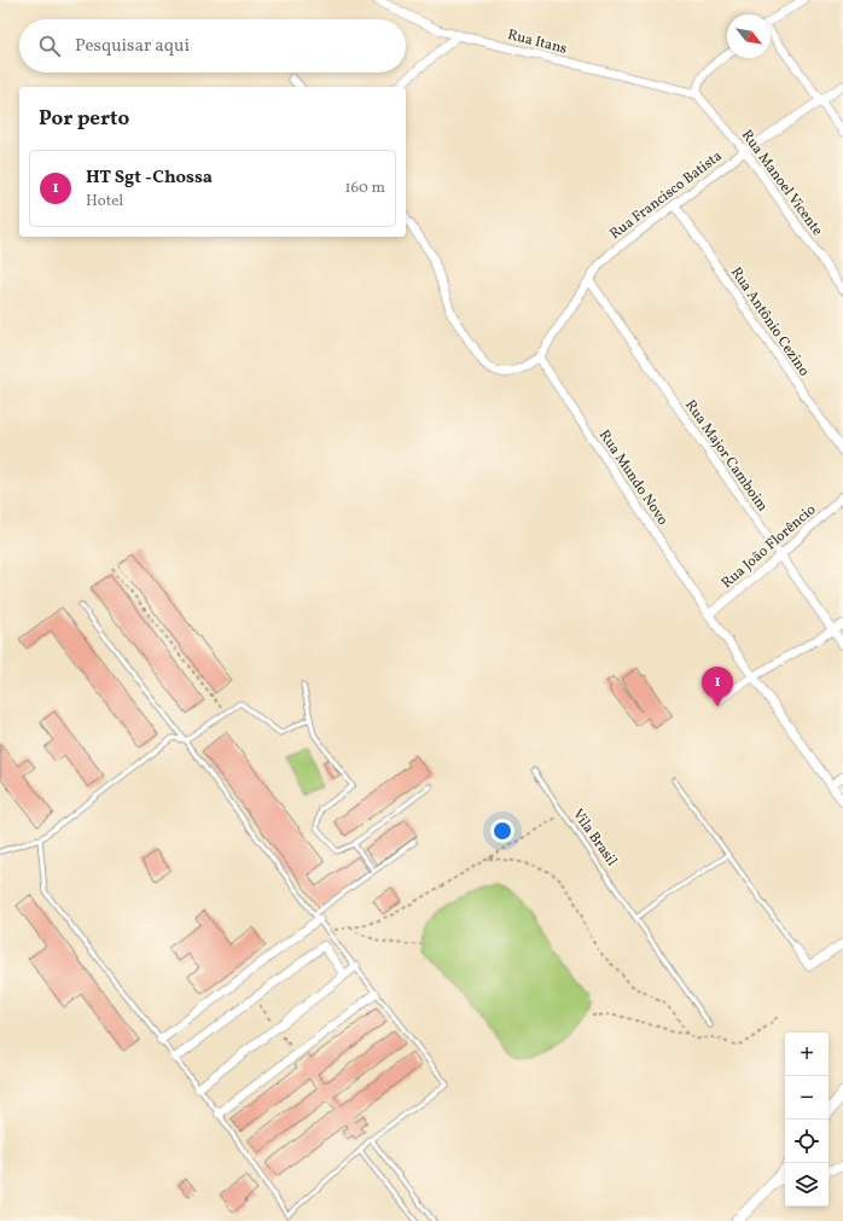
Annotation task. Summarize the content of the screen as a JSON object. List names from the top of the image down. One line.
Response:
{"streets":{"street":["Rua Itans","Rua Manoel Vicente","Rua Francisco Batista","Rua Antônio Cezino","Rua Major Camboim","Rua Mundo Novo","Rua João Florêncio"],"lane":["Vila Brasil"]},"crossings":[["Rua Itans","Rua Manoel Vicente"],["Rua Manoel Vicente","Rua Francisco Batista"],["Rua Francisco Batista","Rua Antônio Cezino"],["Rua Francisco Batista","Rua Major Camboim"],["Rua Francisco Batista","Rua Mundo Novo"],["Rua Major Camboim","Rua João Florêncio"],["Rua Mundo Novo","Rua João Florêncio"]],"north":"bottom right","page":{"search":"Pesquisar aqui","heading":"Por perto","list":[{"mark":"1","name":"HT Sgt -Chossa","note":"Hotel","value":"160 m"}],"pins":"1","map_buttons":["+","−"]}}
